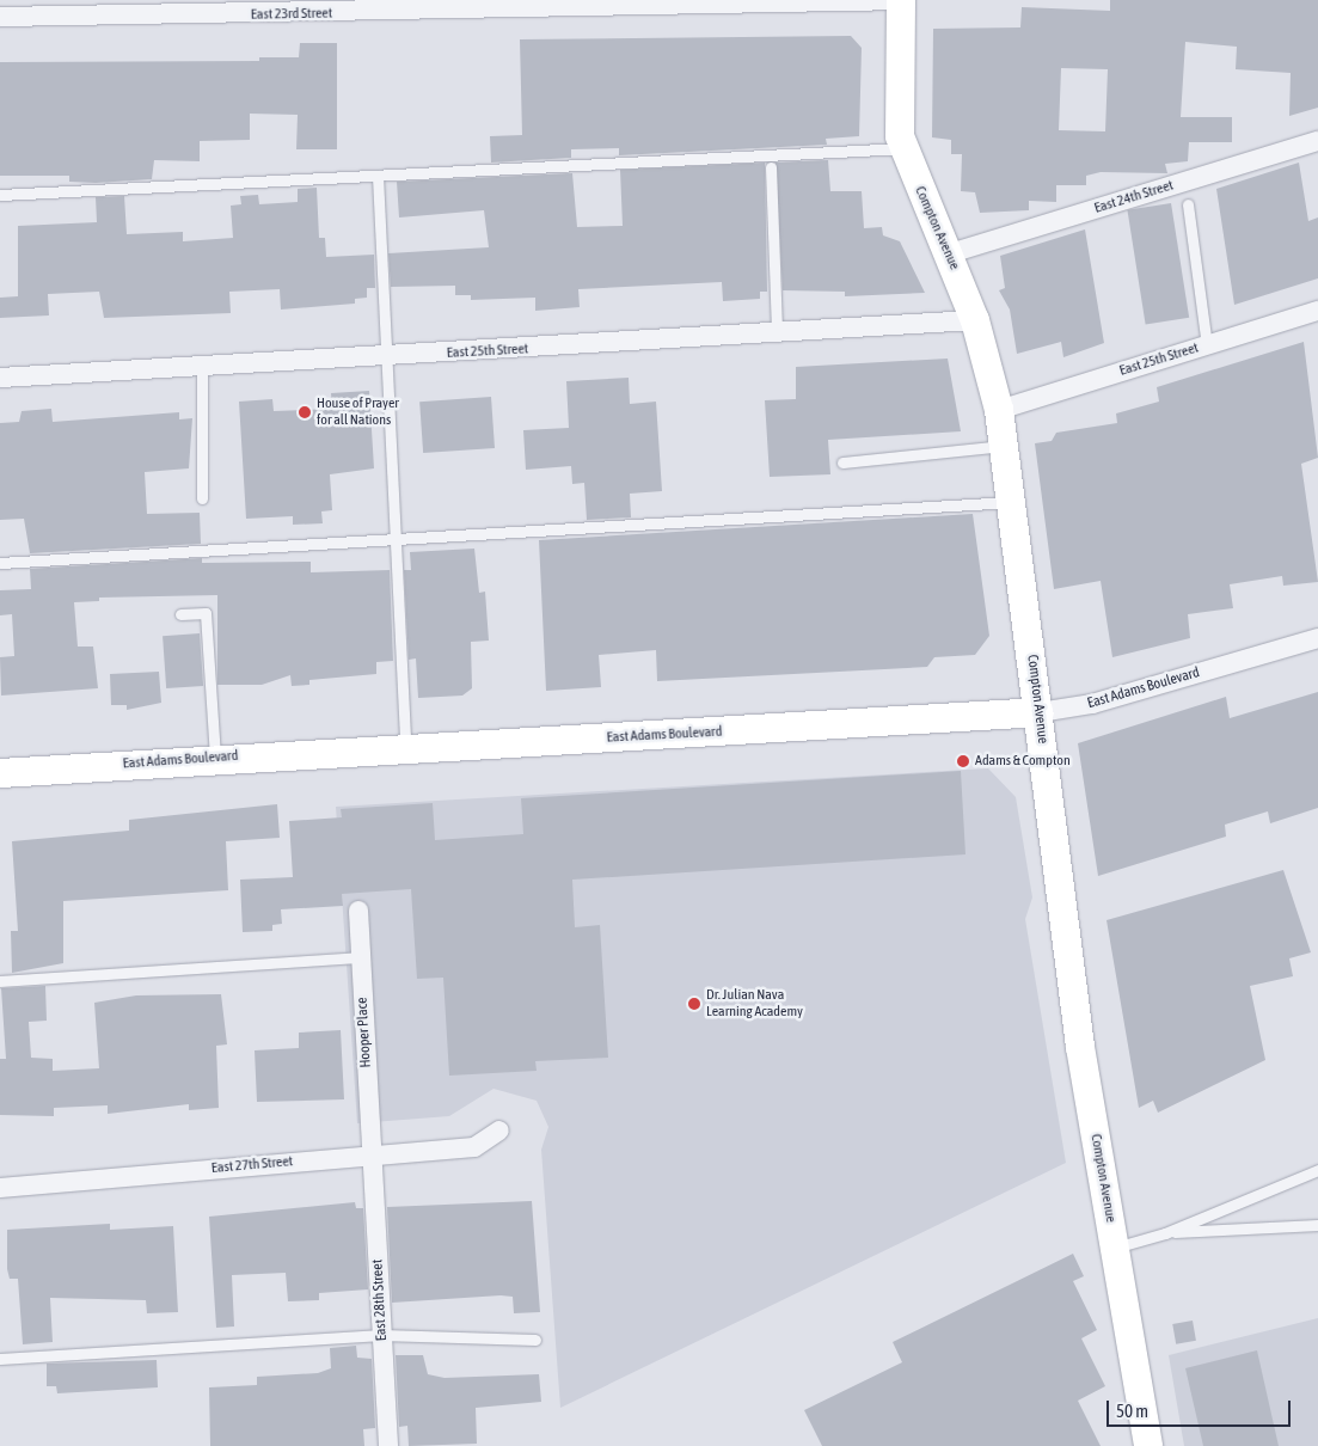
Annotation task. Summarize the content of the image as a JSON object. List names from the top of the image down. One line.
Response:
{"streets":{"street":["East 23rd Street","East 24th Street","Compton Avenue","East 25th Street","East Adams Boulevard","Hooper Place","East 27th Street","East 28th Street"]},"crossings":[["East 23rd Street","Compton Avenue"],["East 24th Street","Compton Avenue"],["Compton Avenue","East 25th Street"],["Compton Avenue","East Adams Boulevard"],["Hooper Place","East 27th Street"],["Hooper Place","East 28th Street"],["East 27th Street","East 28th Street"]],"places":["House of Prayer for all Nations","Adams & Compton","Dr. Julian Nava Learning Academy"],"scale_bar":"50 m"}
